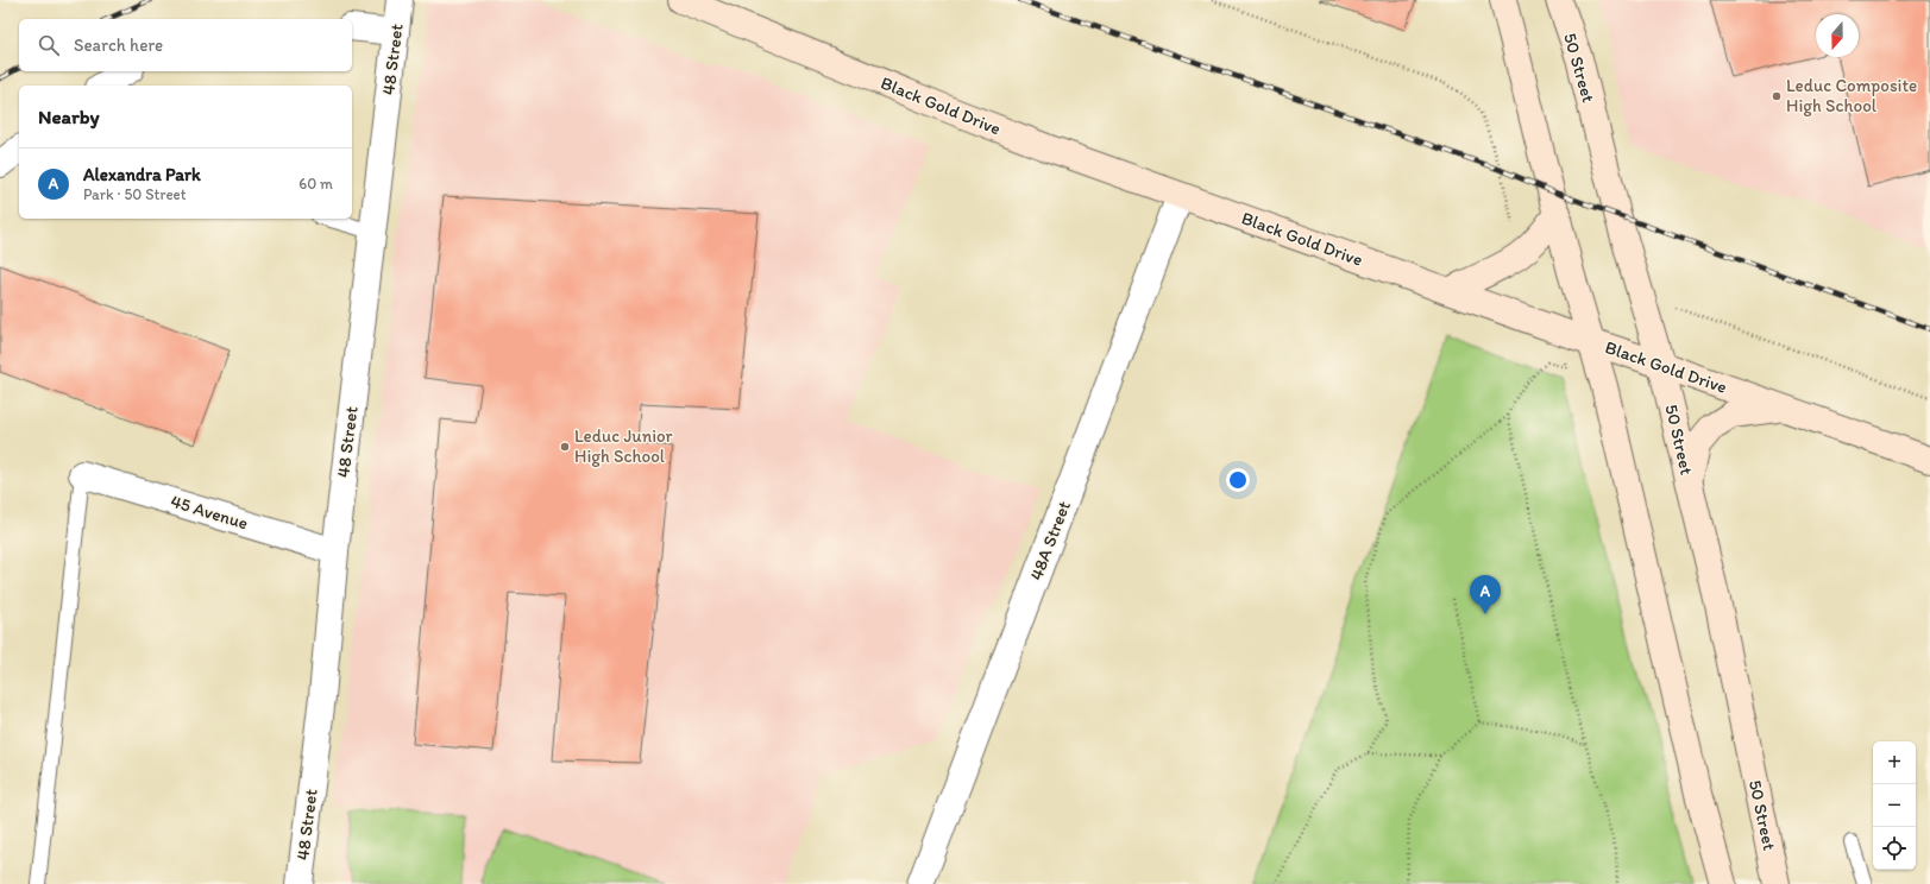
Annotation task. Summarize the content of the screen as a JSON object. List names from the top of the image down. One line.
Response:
{"streets":{"main road":["50 Street","Black Gold Drive"],"street":["48 Street","45 Avenue","48A Street"]},"crossings":[["48 Street","45 Avenue"],["50 Street","Black Gold Drive"],["Black Gold Drive","48A Street"]],"places":["Leduc Composite High School","Leduc Junior High School"],"north":"bottom","page":{"search":"Search here","heading":"Nearby","list":[{"mark":"A","name":"Alexandra Park","note":"Park · 50 Street","value":"60 m"}],"pins":"A","map_buttons":["+","−"]}}
